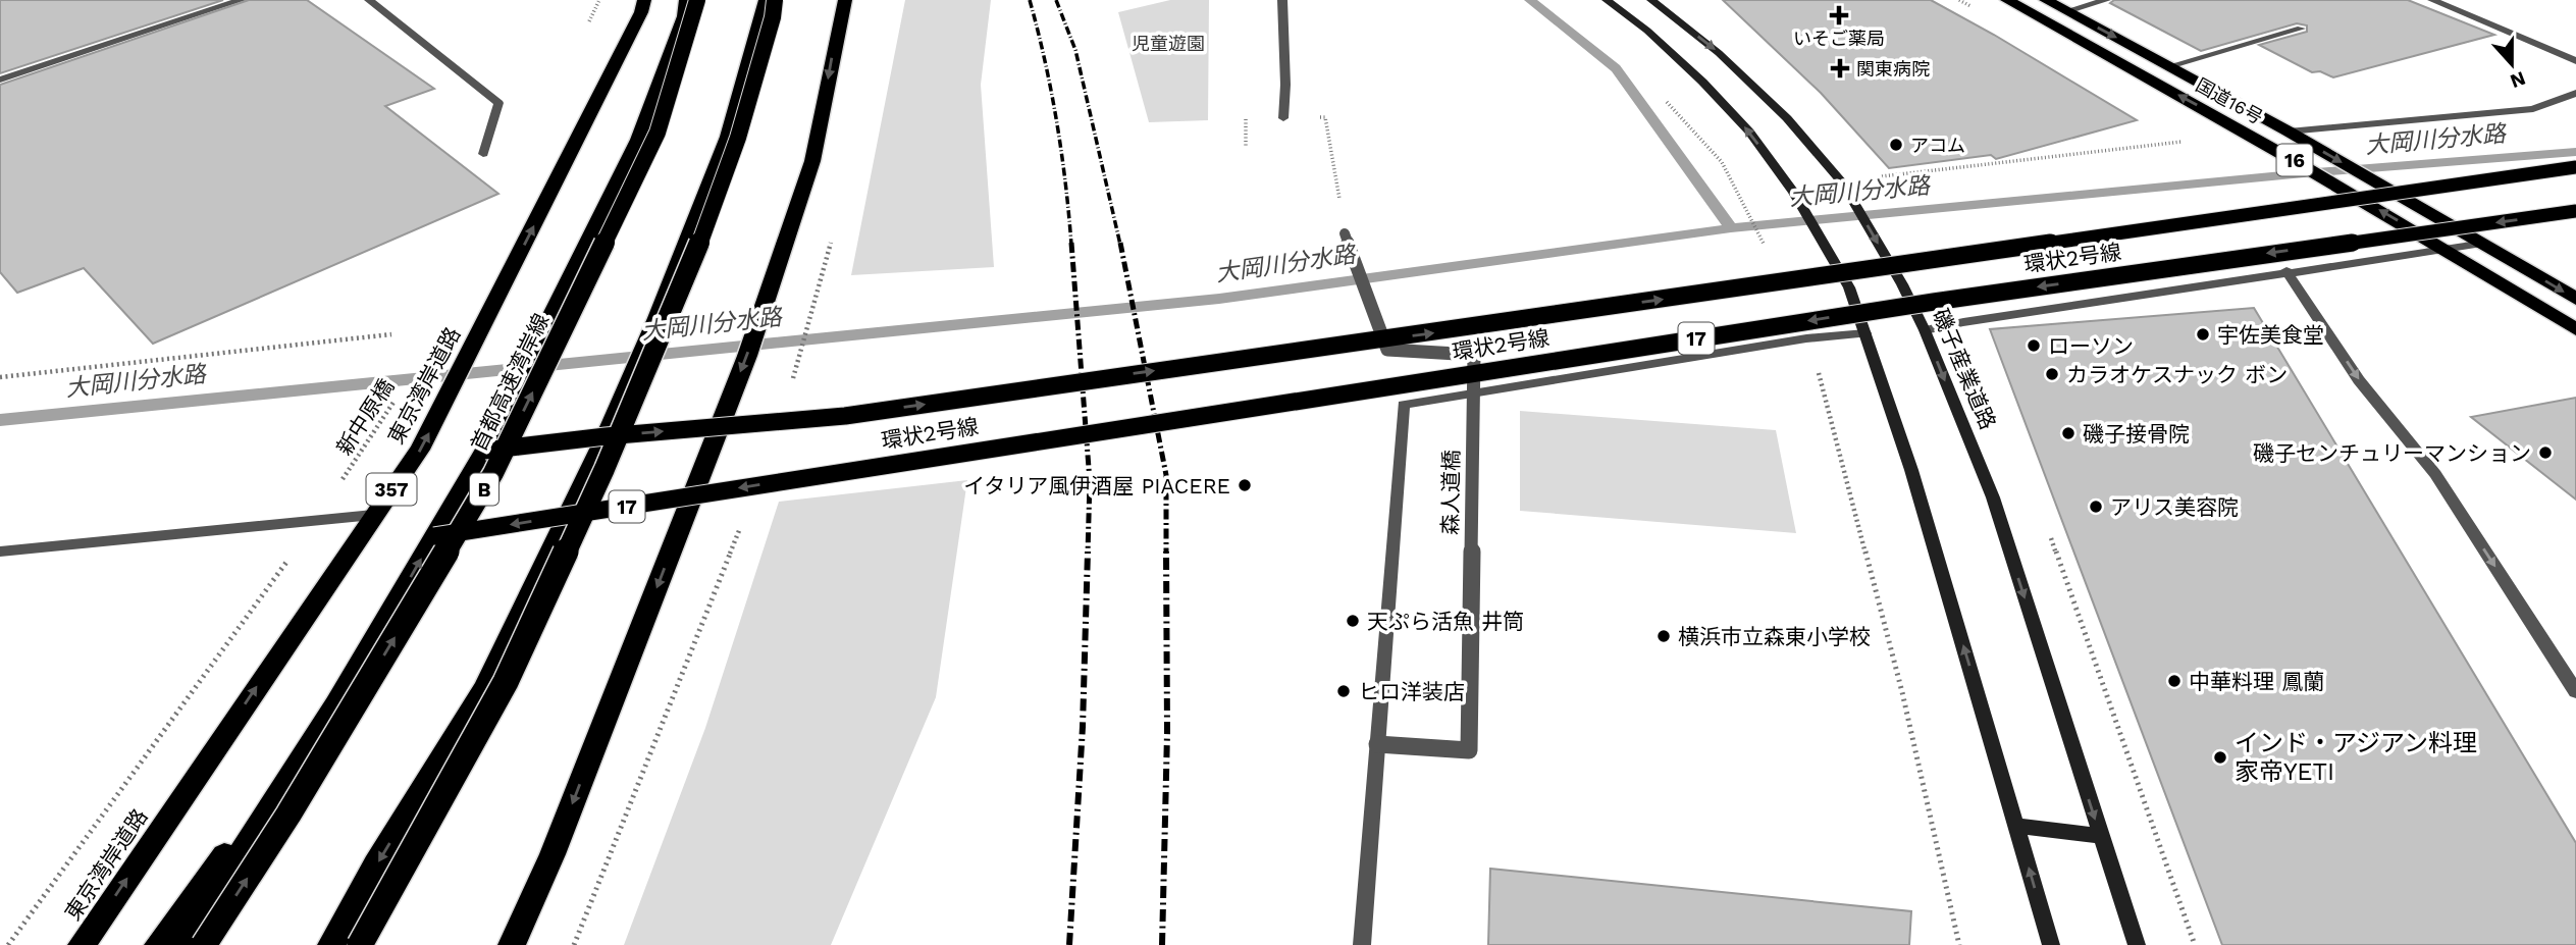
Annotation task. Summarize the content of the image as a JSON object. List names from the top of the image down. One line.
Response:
{"streets":{"highway":["国道16号","16","首都高速湾岸線","東京湾岸道路","357","B"],"main road":["環状2号線","17"],"street":["磯子産業道路","森人道橋"],"path":["新中原橋"]},"water":["大岡川分水路"],"parks":["児童遊園"],"places":{"health":["いそご薬局","関東病院"],"other":["アコム","宇佐美食堂","ローソン","カラオケスナック ボン","磯子接骨院","磯子センチュリーマンション","イタリア風伊酒屋 PIACERE","アリス美容院","天ぷら活魚 井筒","横浜市立森東小学校","中華料理 鳳蘭","ヒロ洋装店","インド・アジアン料理 家帝YETI"]},"north":"bottom"}
